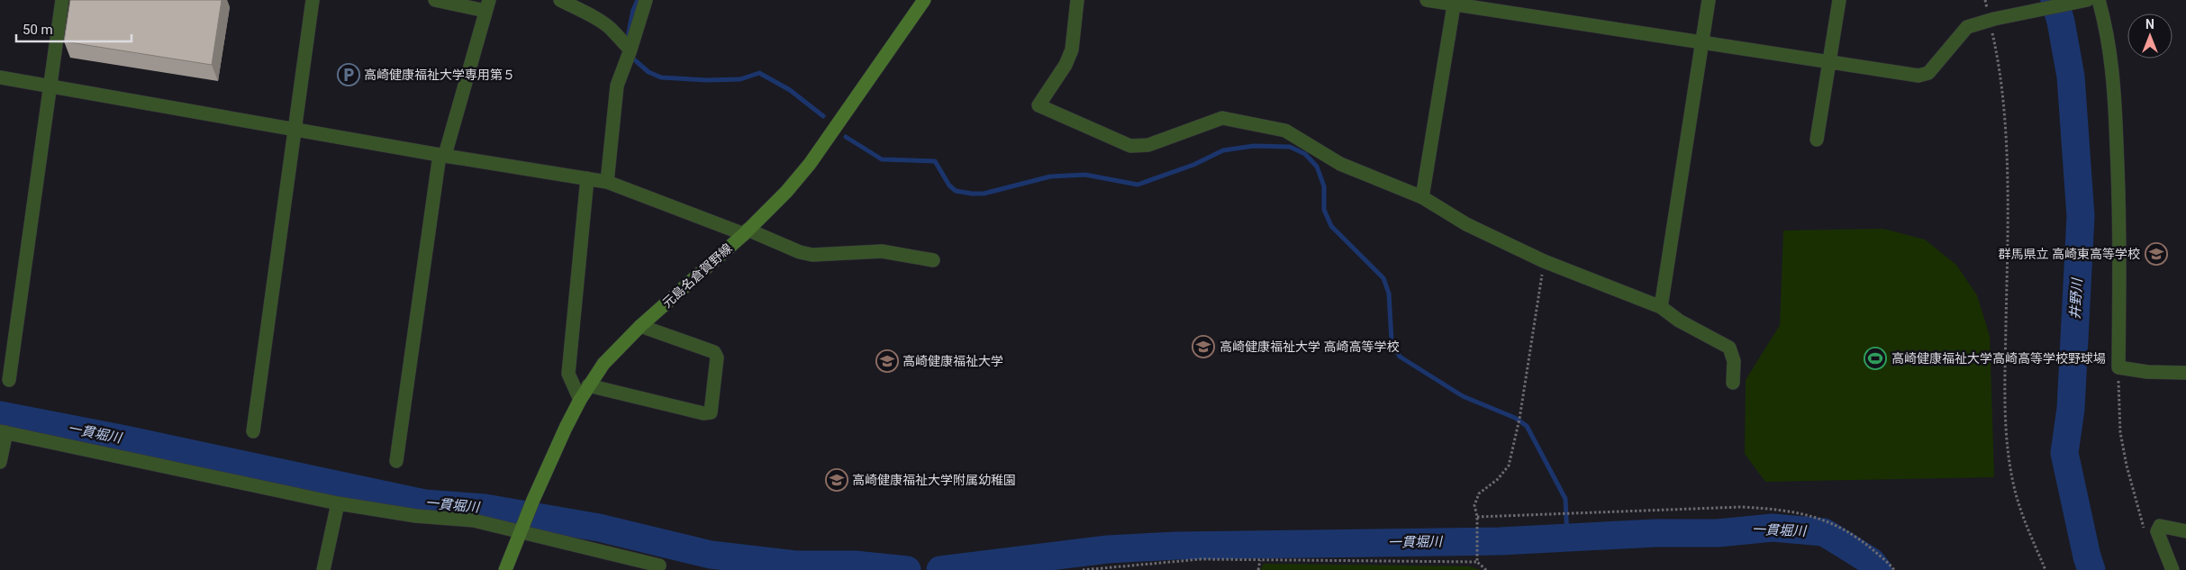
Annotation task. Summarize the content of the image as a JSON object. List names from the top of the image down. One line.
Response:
{"streets":{"main road":["元島名倉賀野線"]},"water":["井野川","一貫堀川"],"places":{"parking":["高崎健康福祉大学専用第５"],"school or university":["群馬県立 高崎東高等学校","高崎健康福祉大学 高崎高等学校","高崎健康福祉大学","高崎健康福祉大学附属幼稚園"],"sports":["高崎健康福祉大学高崎高等学校野球場"]},"scale_bar":"50 m","north":"top"}
